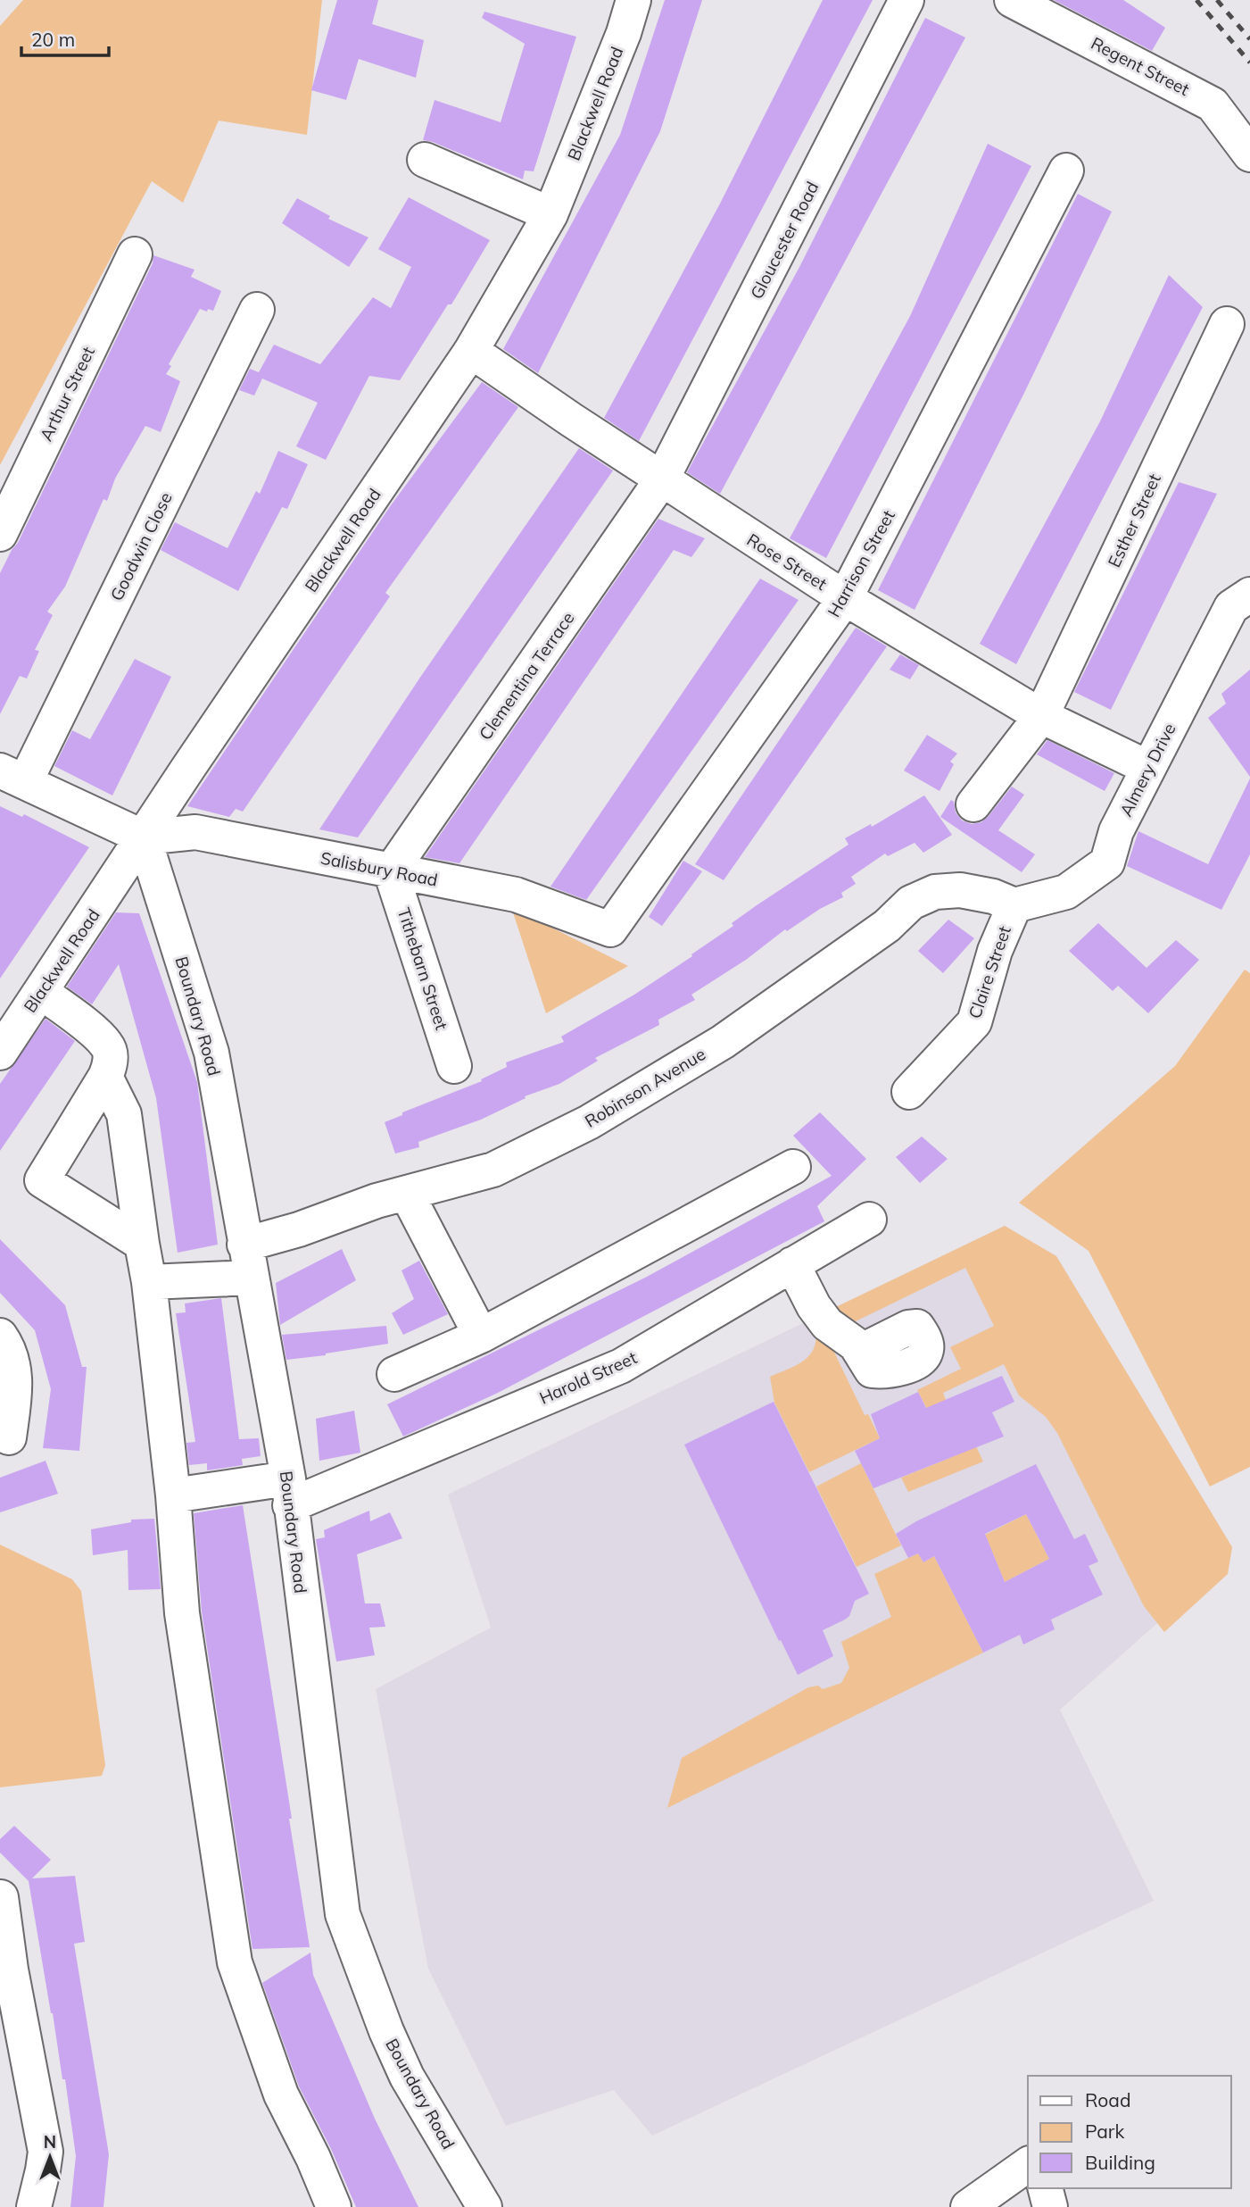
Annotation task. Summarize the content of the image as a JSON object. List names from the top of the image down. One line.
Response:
{"streets":{"street":["Regent Street","Blackwell Road","Gloucester Road","Arthur Street","Esther Street","Goodwin Close","Rose Street","Harrison Street","Clementina Terrace","Almery Drive","Salisbury Road","Tithebarn Street","Claire Street","Boundary Road","Robinson Avenue","Harold Street"]},"crossings":[["Blackwell Road","Rose Street"],["Blackwell Road","Salisbury Road"],["Blackwell Road","Boundary Road"],["Gloucester Road","Rose Street"],["Gloucester Road","Clementina Terrace"],["Esther Street","Rose Street"],["Rose Street","Harrison Street"],["Rose Street","Clementina Terrace"],["Rose Street","Almery Drive"],["Harrison Street","Salisbury Road"],["Clementina Terrace","Salisbury Road"],["Clementina Terrace","Tithebarn Street"],["Almery Drive","Claire Street"],["Almery Drive","Robinson Avenue"],["Salisbury Road","Tithebarn Street"],["Salisbury Road","Boundary Road"],["Claire Street","Robinson Avenue"],["Boundary Road","Robinson Avenue"],["Boundary Road","Harold Street"]],"legend":["Road","Park","Building"],"scale_bar":"20 m","north":"top"}
